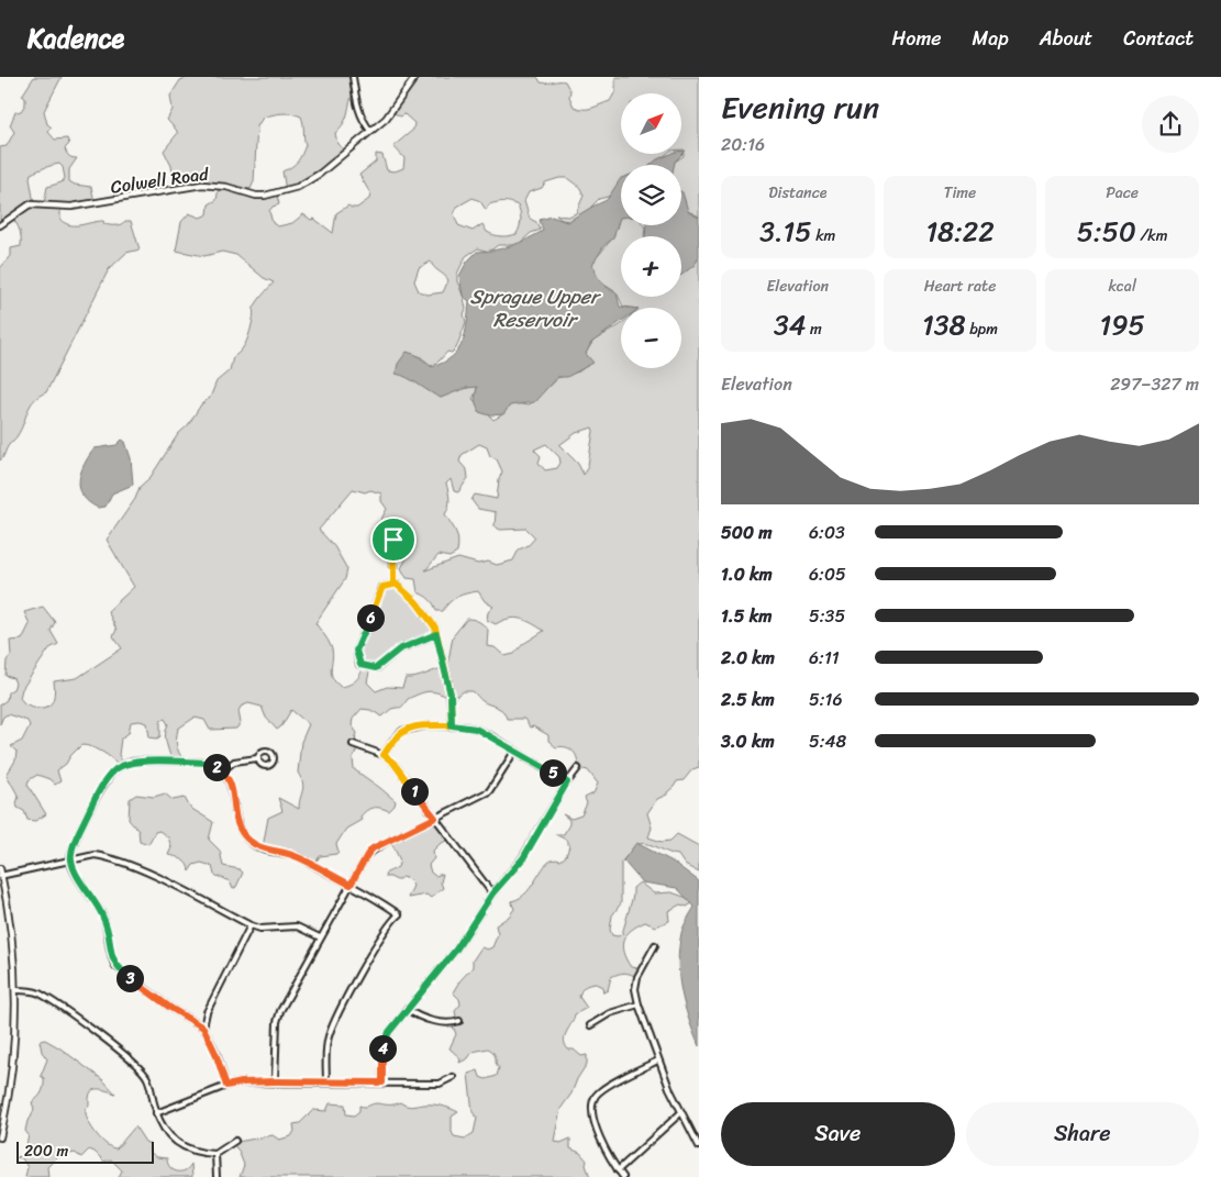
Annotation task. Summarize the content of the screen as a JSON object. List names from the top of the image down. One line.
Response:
{"streets":{"street":["Colwell Road"]},"water":["Sprague Upper Reservoir"],"scale_bar":"200 m","north":"top right","page":{"header":"Kadence","nav":["Home","Map","About","Contact"],"heading":["Evening run","20:16"],"map_buttons":["+","−"],"stats":[["Distance","3.15 km"],["Time","18:22"],["Pace","5:50 /km"],["Elevation","34 m"],["Heart rate","138 bpm"],["kcal","195"]],"chart":["Elevation","297–327 m"],"list":[{"name":"500 m","note":"6:03"},{"name":"1.0 km","note":"6:05"},{"name":"1.5 km","note":"5:35"},{"name":"2.0 km","note":"6:11"},{"name":"2.5 km","note":"5:16"},{"name":"3.0 km","note":"5:48"}],"pins":["6","2","5","1","3","4"],"buttons":["Save","Share"],"scale":"200 m"}}
